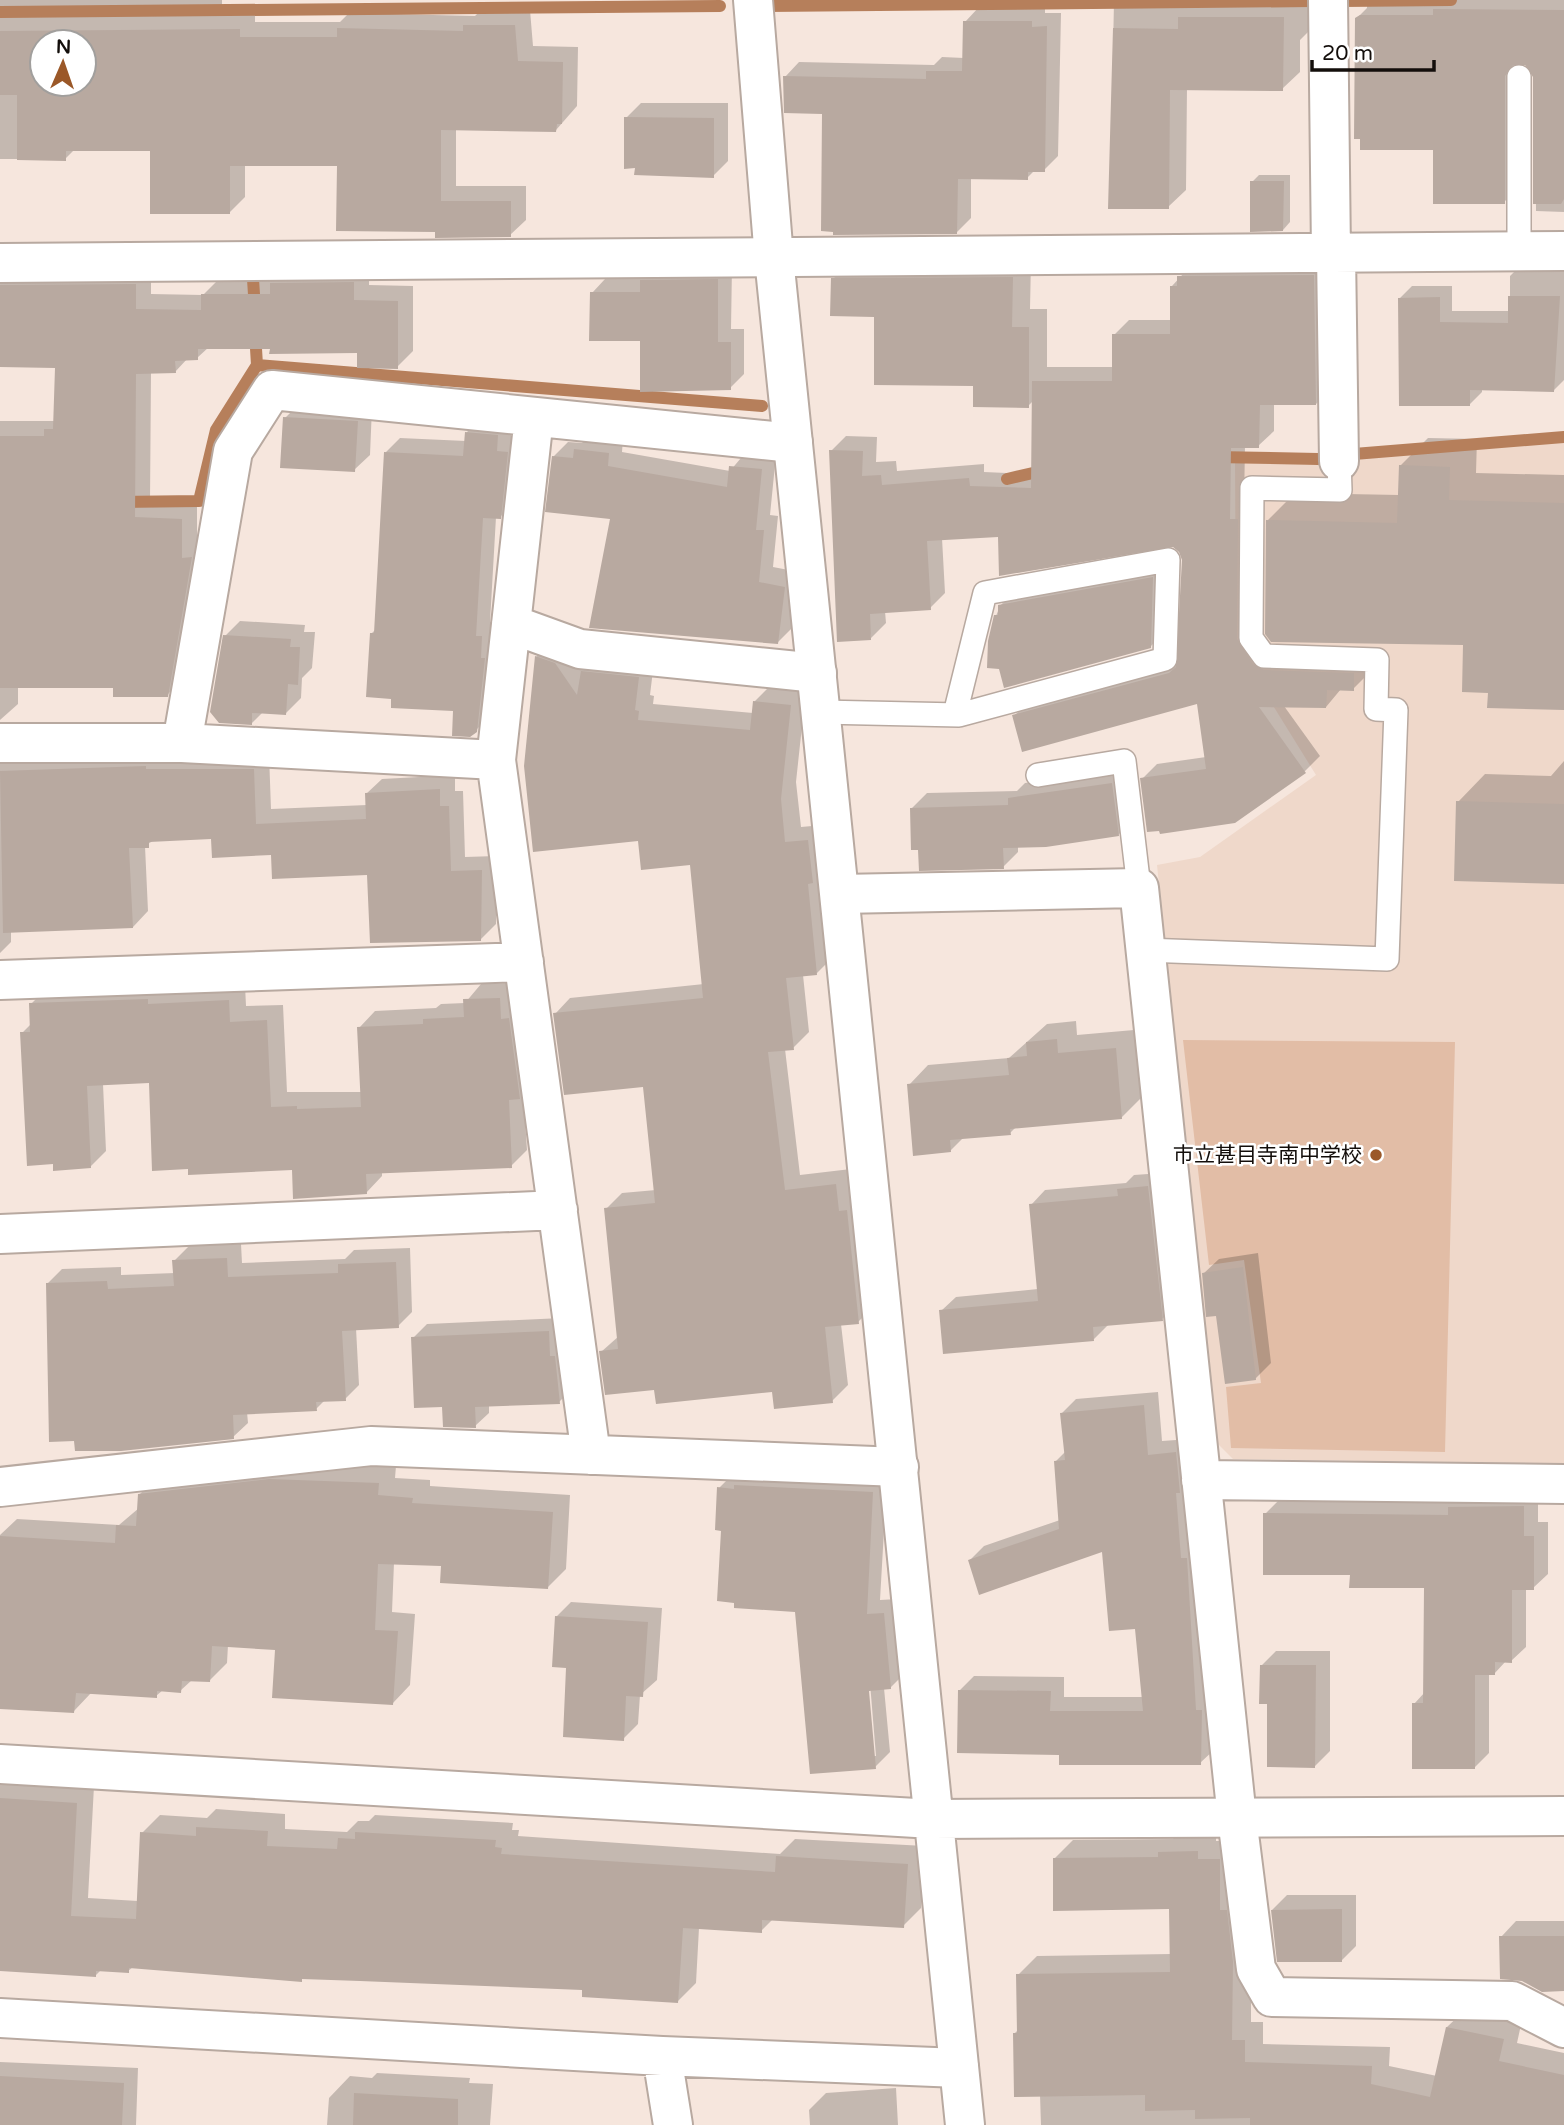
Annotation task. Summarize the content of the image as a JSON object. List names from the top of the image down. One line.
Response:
{"places":["市立甚目寺南中学校"],"scale_bar":"20 m","north":"top"}
